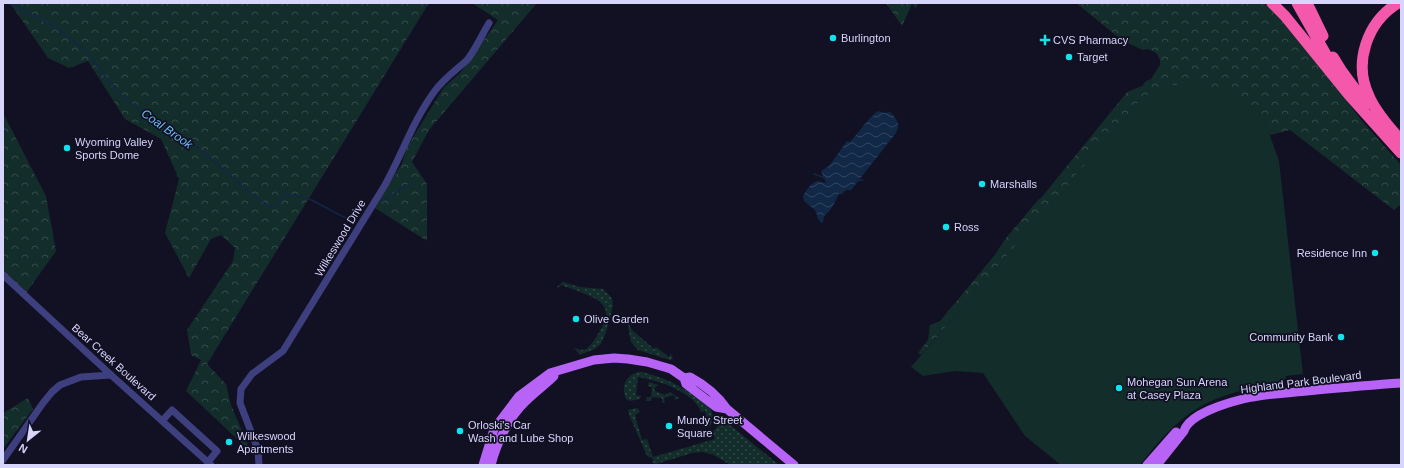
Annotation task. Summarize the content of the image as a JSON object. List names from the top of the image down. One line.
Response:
{"streets":{"main road":["Highland Park Boulevard"],"street":["Wilkeswood Drive","Bear Creek Boulevard"]},"water":["Coal Brook"],"places":{"other":["Burlington","Target","Wyoming Valley Sports Dome","Marshalls","Ross","Residence Inn","Olive Garden","Community Bank","Mohegan Sun Arena at Casey Plaza","Mundy Street Square","Orloski's Car Wash and Lube Shop","Wilkeswood Apartments"],"health":["CVS Pharmacy"]},"north":"bottom left"}
